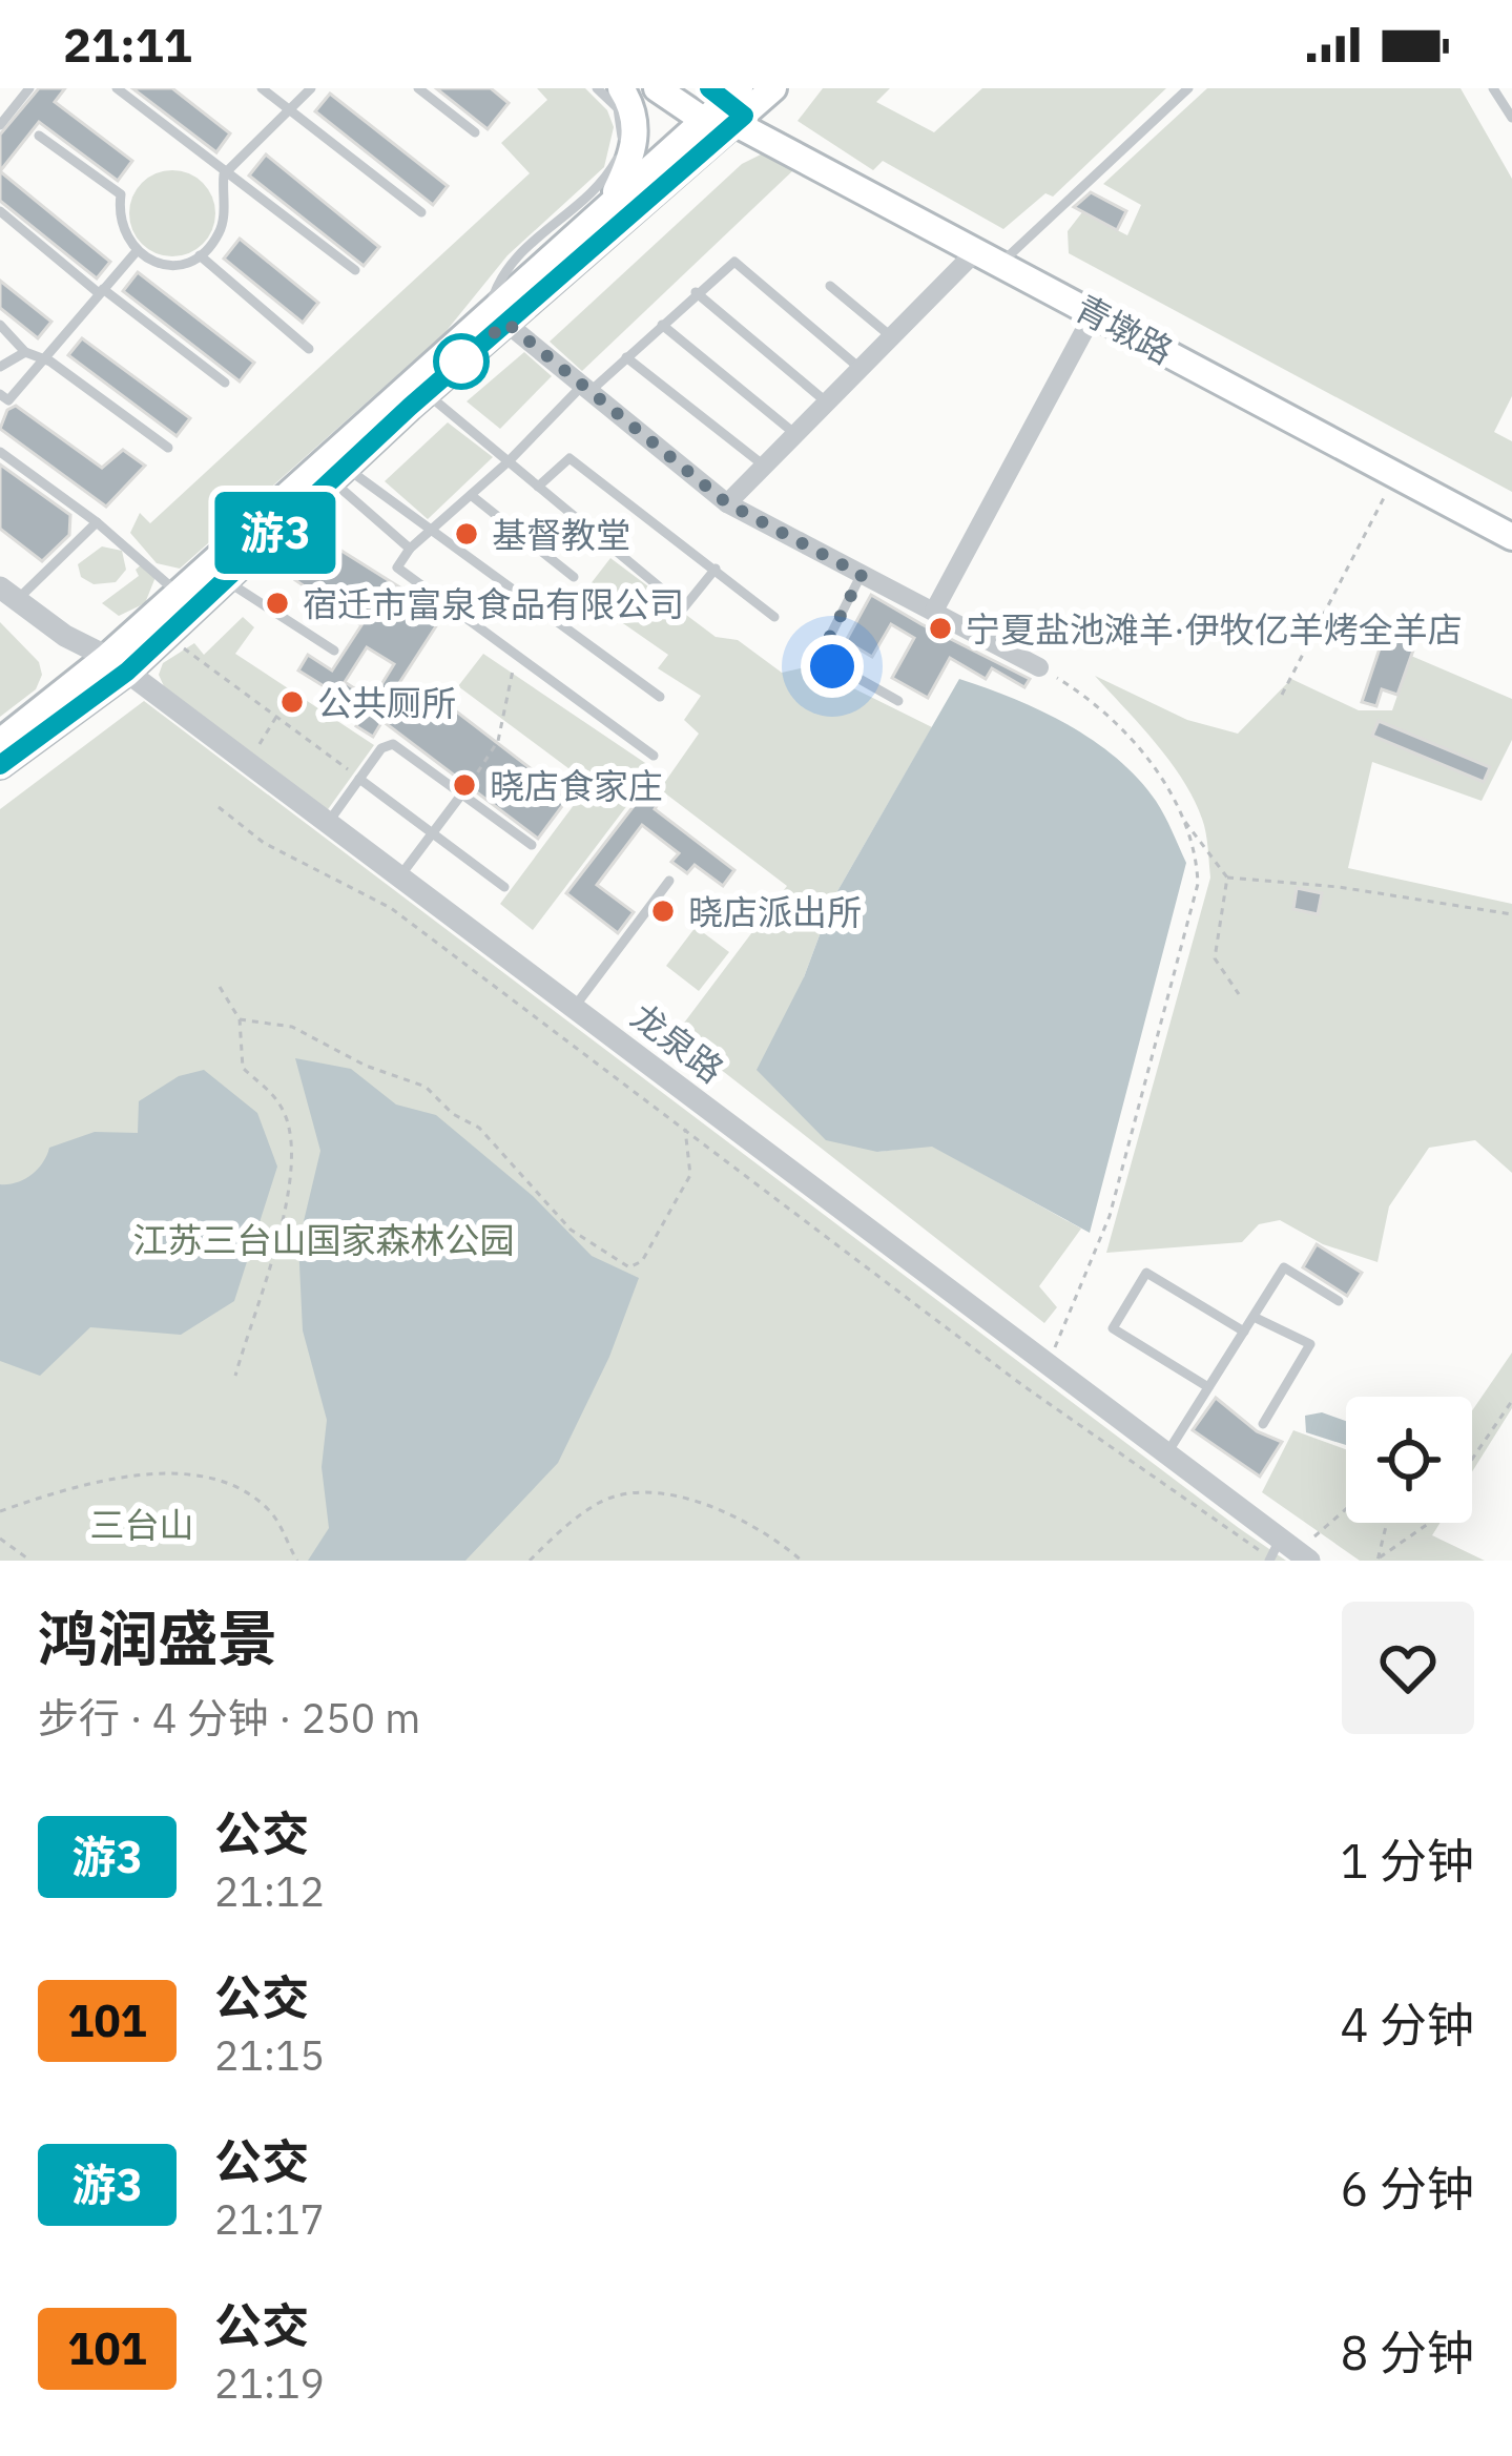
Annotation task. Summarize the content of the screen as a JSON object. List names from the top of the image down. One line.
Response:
{"streets":{"main road":["青墩路"],"street":["龙泉路"]},"parks":["江苏三台山国家森林公园","三台山"],"places":["基督教堂","宿迁市富泉食品有限公司","宁夏盐池滩羊·伊牧亿羊烤全羊店","公共厕所","晓店食家庄","晓店派出所"],"lines":["bus line 游3"],"page":{"status":"21:11","on_map":"游3","heading":["鸿润盛景","步行 · 4 分钟 · 250 m"],"list":[{"mark":"游3","name":"公交","note":"21:12","value":"1 分钟"},{"mark":"101","name":"公交","note":"21:15","value":"4 分钟"},{"mark":"游3","name":"公交","note":"21:17","value":"6 分钟"},{"mark":"101","name":"公交","note":"21:19","value":"8 分钟"}]}}
